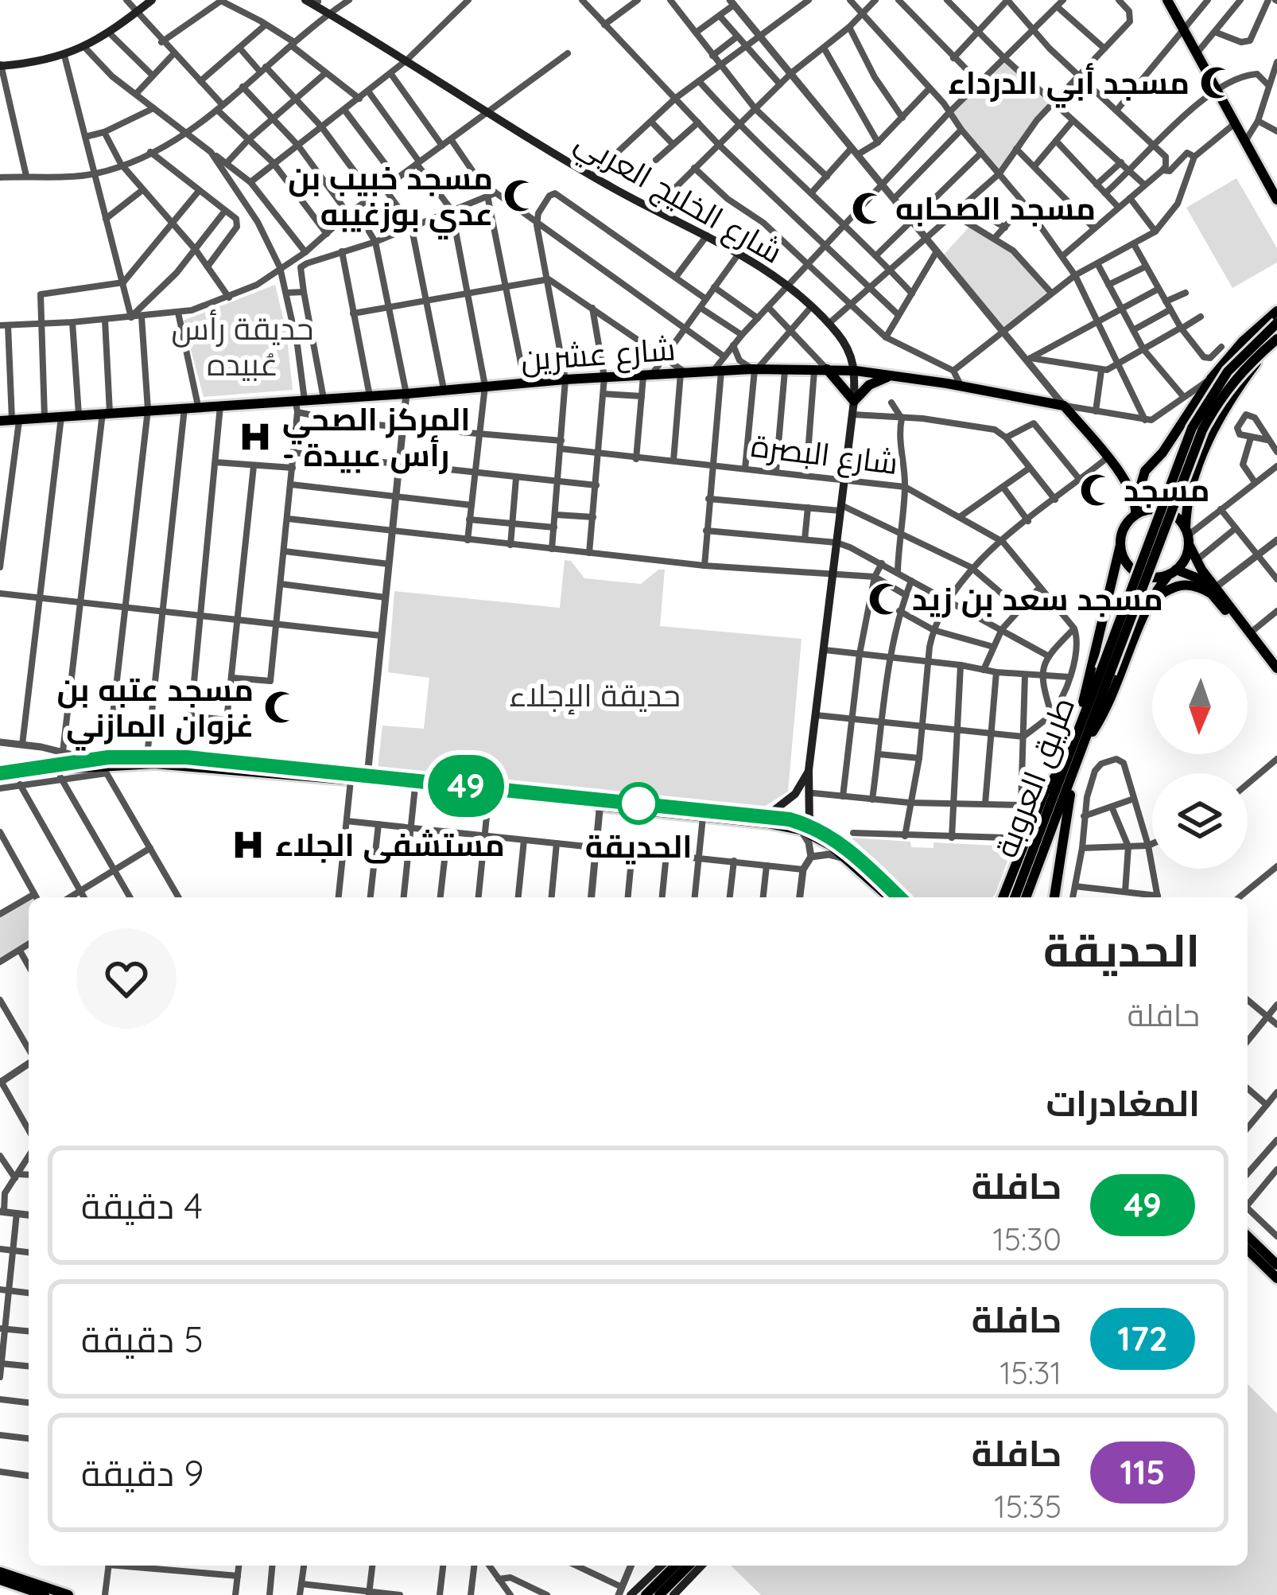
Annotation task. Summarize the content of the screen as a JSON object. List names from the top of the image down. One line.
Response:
{"streets":{"main road":["شارع الخليج العربي","شارع عشرين","طريق العروبة"],"street":["شارع البصرة"]},"crossings":[["شارع الخليج العربي","شارع عشرين"],["شارع عشرين","شارع البصرة"]],"parks":["حديقة رأس عُبيده","حديقة الإجلاء"],"places":{"mosque":["مسجد أبي الدرداء","مسجد خبيب بن عدي بوزغيبه","مسجد الصحابه","مسجد","مسجد سعد بن زيد","مسجد عتبه بن غزوان المازني"],"hospital":["المركز الصحي - رأس عبيدة","مستشفى الجلاء"],"other":["الحديقة"]},"lines":["bus line 49"],"north":"bottom","page":{"on_map":"49","heading":[["الحديقة","حافلة"],"المغادرات"],"list":[{"mark":"49","name":"حافلة","note":"15:30","value":"4 دقيقة"},{"mark":"172","name":"حافلة","note":"15:31","value":"5 دقيقة"},{"mark":"115","name":"حافلة","note":"15:35","value":"9 دقيقة"}]}}
